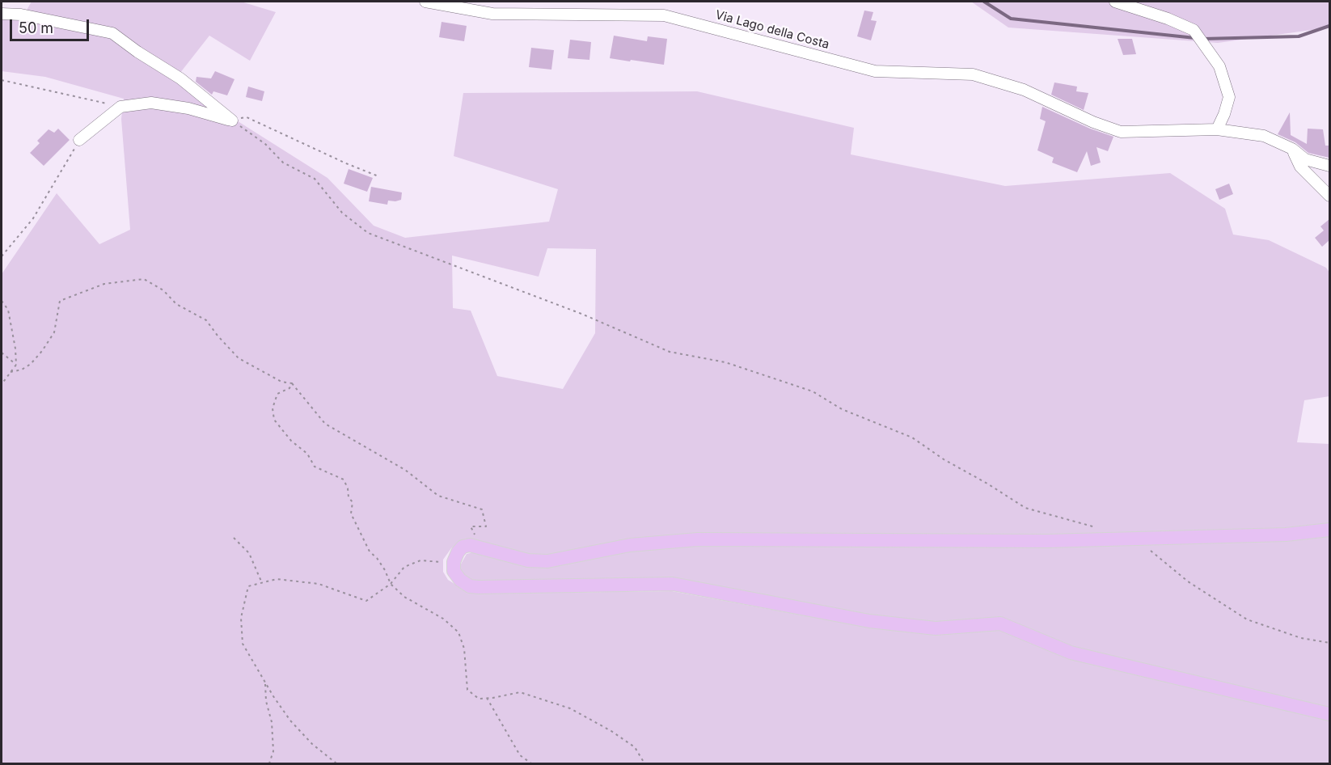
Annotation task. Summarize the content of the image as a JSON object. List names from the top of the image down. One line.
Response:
{"streets":{"street":["Via Lago della Costa"]},"scale_bar":"50 m"}
